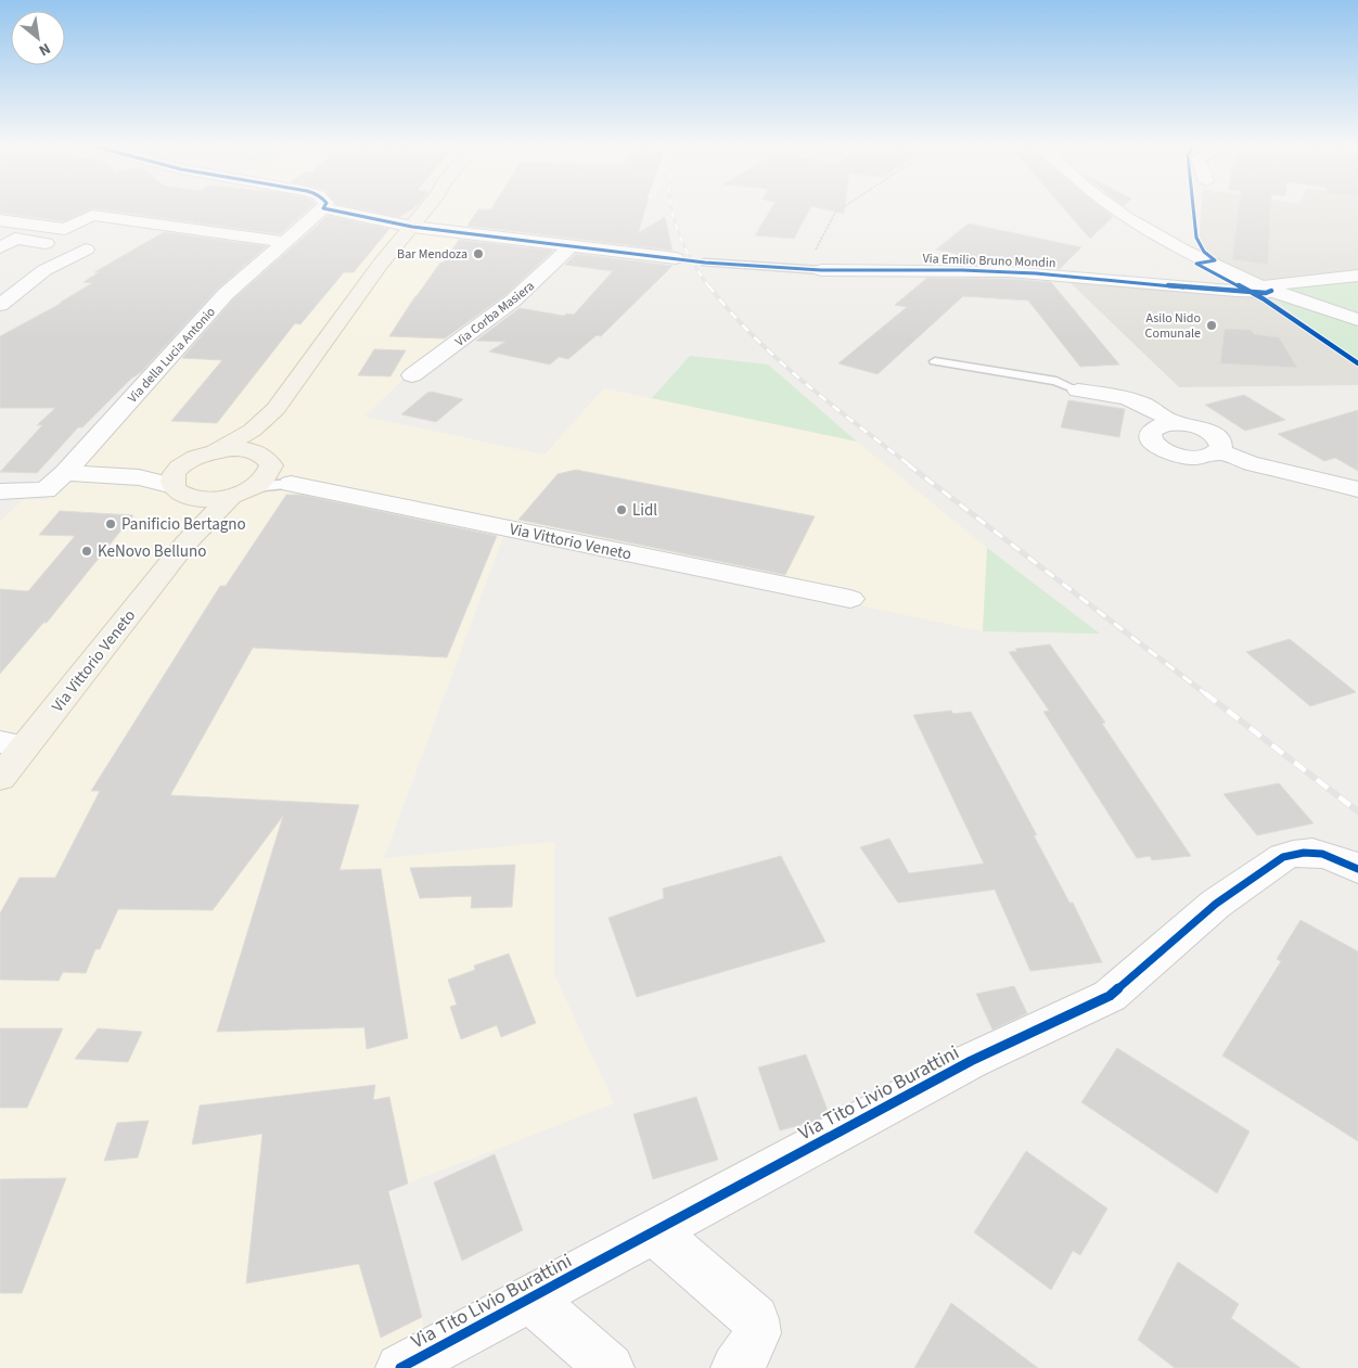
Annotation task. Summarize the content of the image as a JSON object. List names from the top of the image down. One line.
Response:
{"streets":{"main road":["Via Vittorio Veneto"],"street":["Via Emilio Bruno Mondin","Via Corba Masiera","Via della Lucia Antonio","Via Tito Livio Burattini"]},"places":["Bar Mendoza","Asilo Nido Comunale","Lidl","Panificio Bertagno","KeNovo Belluno"],"north":"bottom right"}
